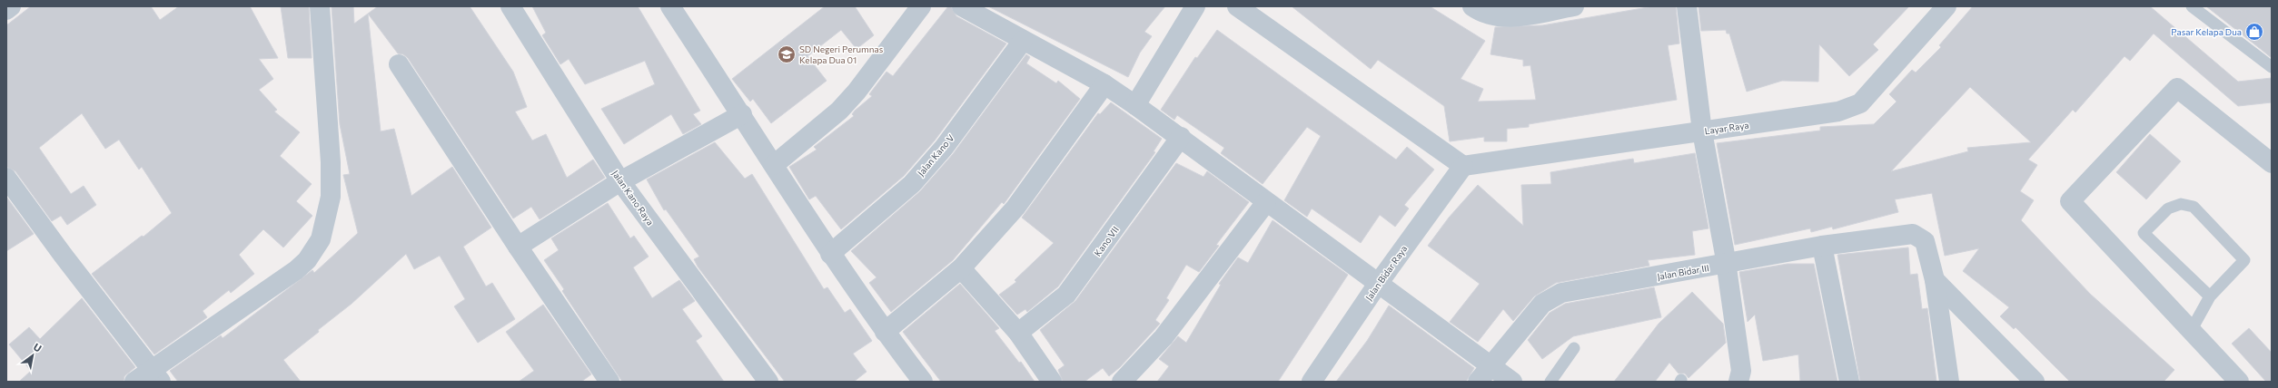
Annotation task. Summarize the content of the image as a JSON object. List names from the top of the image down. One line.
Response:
{"streets":{"street":["Layar Raya","Jalan Kano V","Jalan Kano Raya","Kano VII","Jalan Bidar III","Jalan Bidar Raya"]},"crossings":[["Layar Raya","Jalan Bidar Raya"]],"places":{"shop":["Pasar Kelapa Dua"],"school or university":["SD Negeri Perumnas Kelapa Dua 01"]},"north":"top right"}
